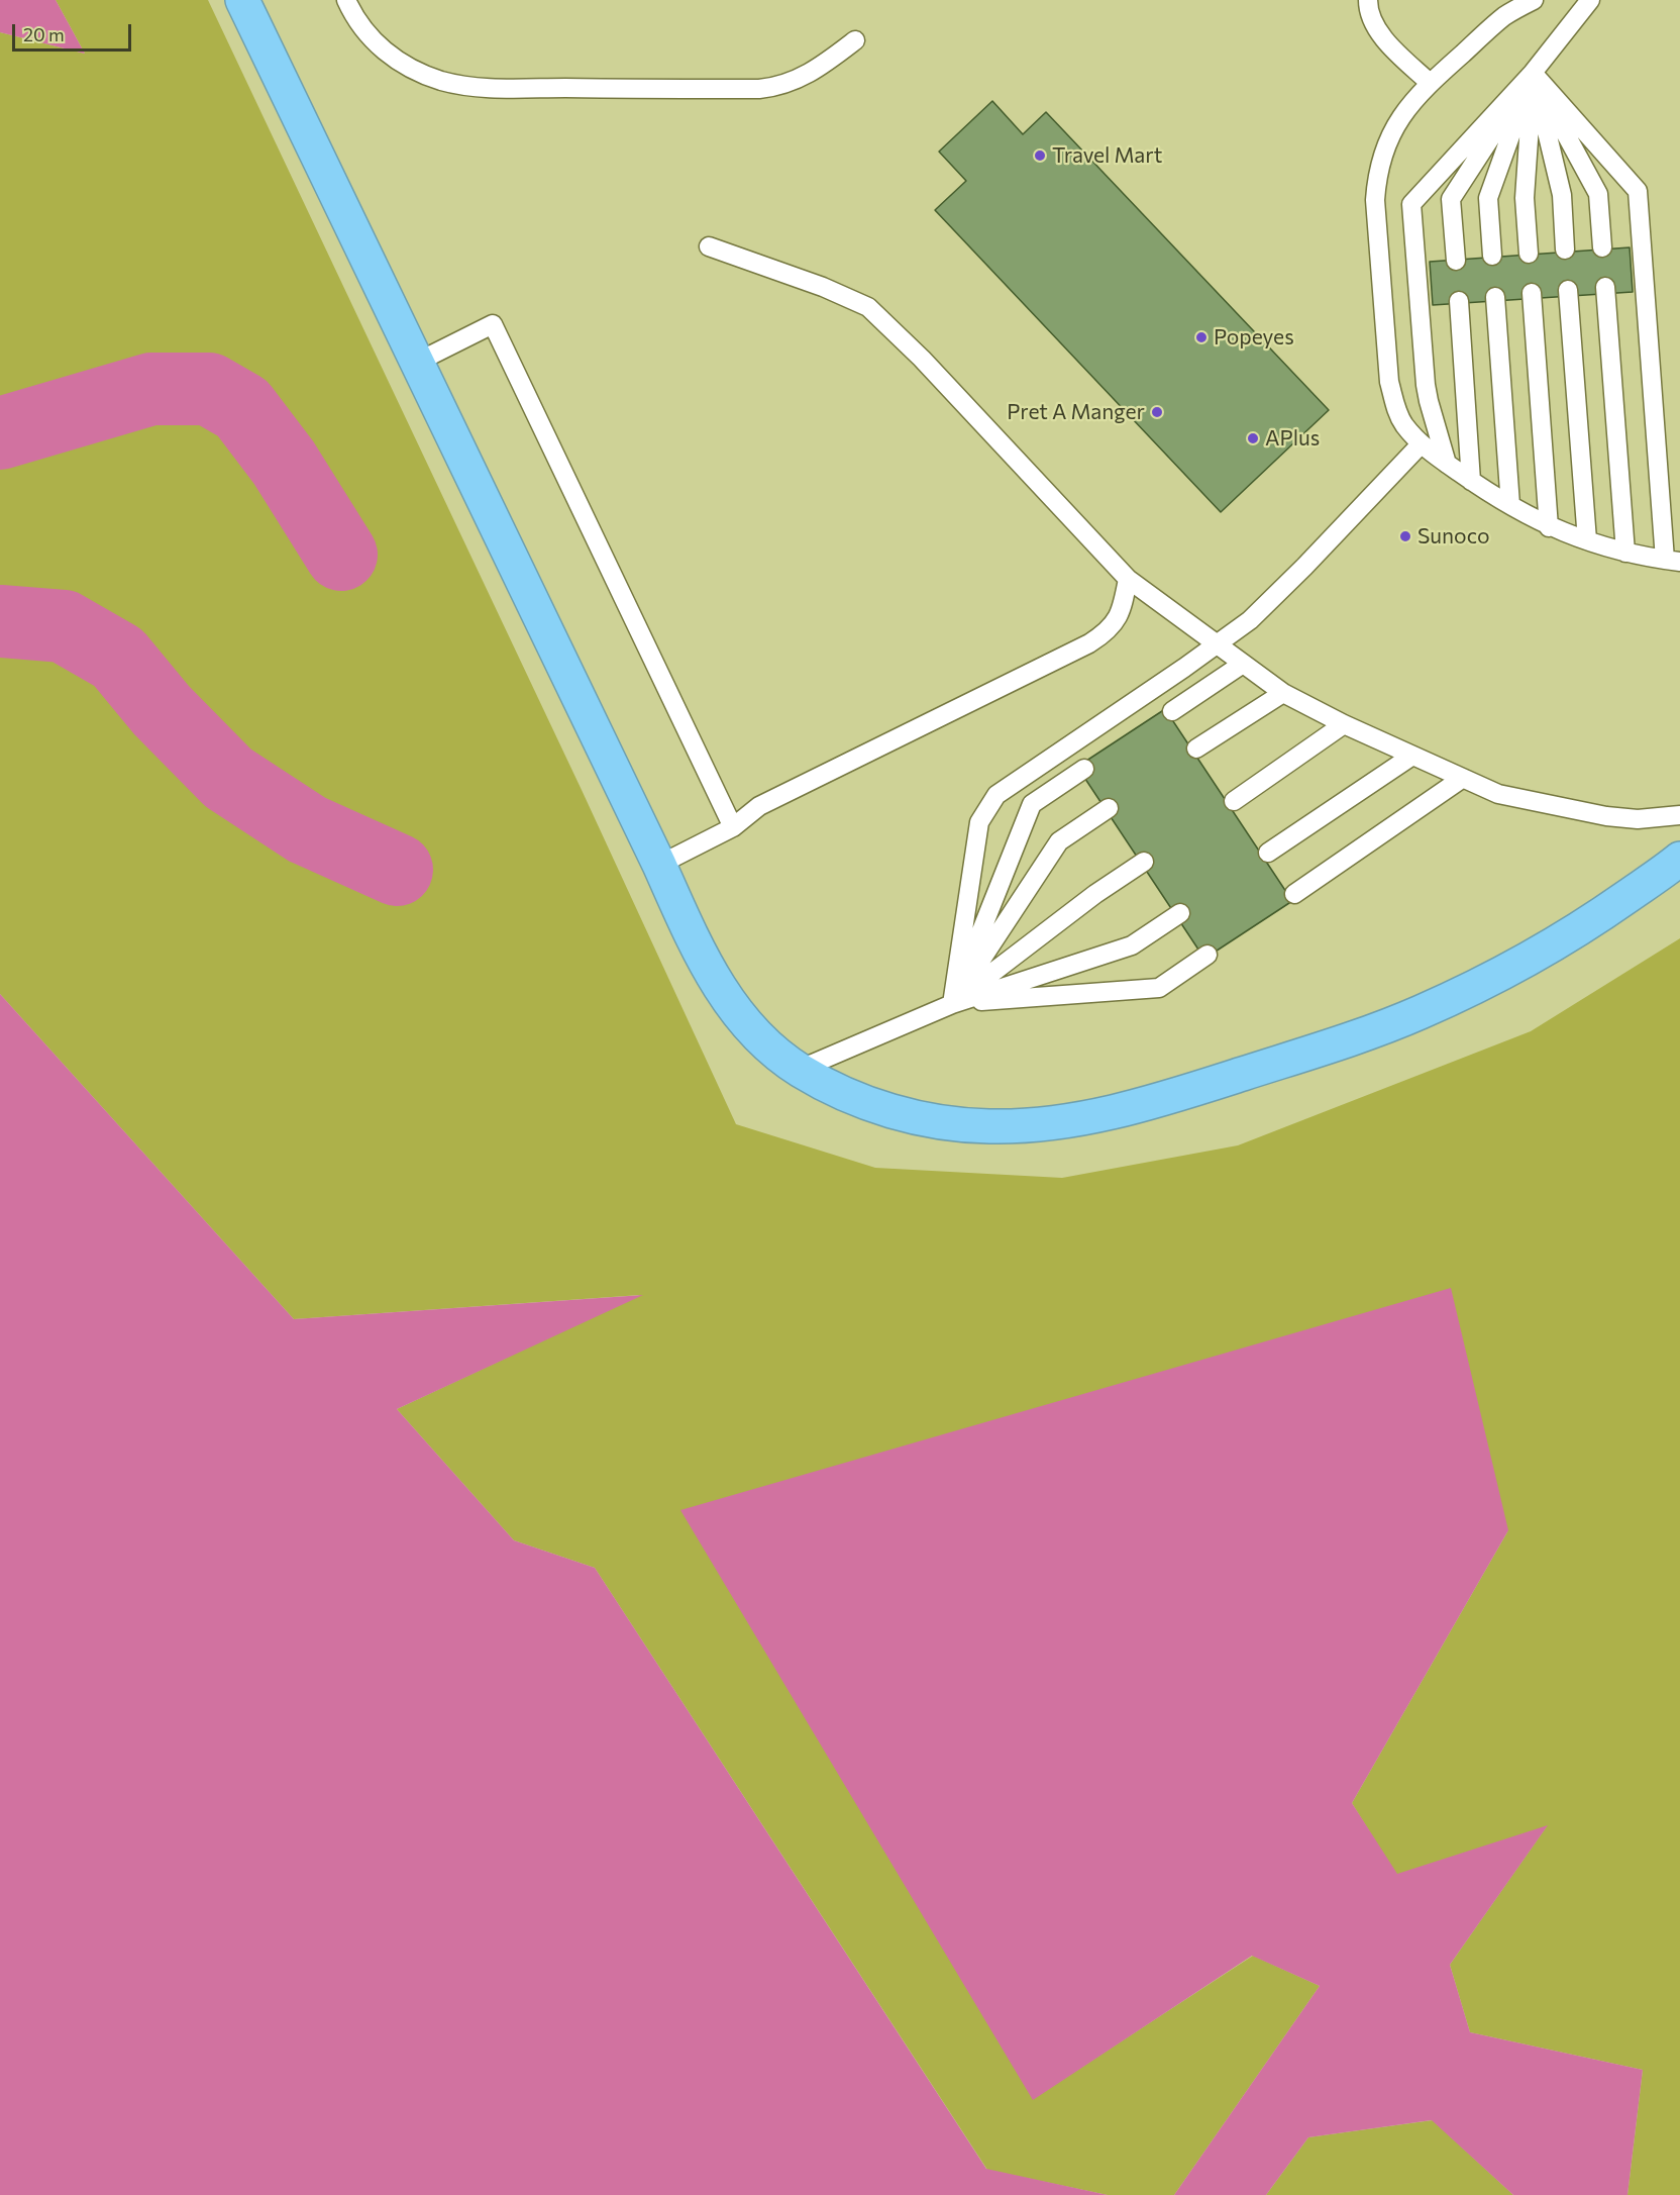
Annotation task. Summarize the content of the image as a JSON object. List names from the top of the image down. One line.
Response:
{"places":["Travel Mart","Popeyes","Pret A Manger","APlus","Sunoco"],"scale_bar":"20 m"}
